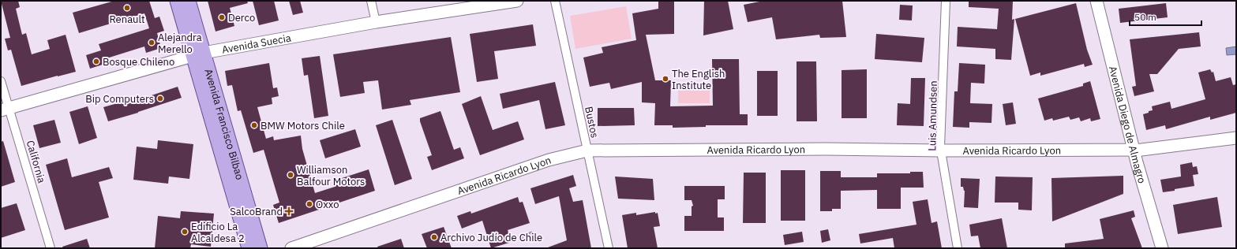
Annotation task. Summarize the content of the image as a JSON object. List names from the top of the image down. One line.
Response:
{"streets":{"main road":["Avenida Francisco Bilbao"],"street":["Avenida Suecia","Luis Amundsen","Bustos","Avenida Diego de Almagro","Avenida Ricardo Lyon","California"]},"crossings":[["Avenida Suecia","Avenida Francisco Bilbao"],["Avenida Suecia","California"],["Luis Amundsen","Avenida Ricardo Lyon"],["Bustos","Avenida Ricardo Lyon"],["Avenida Diego de Almagro","Avenida Ricardo Lyon"]],"places":{"other":["Renault","Derco","Alejandra Merello","Bosque Chileno","The English Institute","Bip Computers","BMW Motors Chile","Williamson Balfour Motors","Oxxo","Edificio La Alcaldesa 2","Archivo Judío de Chile"],"health":["SalcoBrand"]},"scale_bar":"50 m"}
